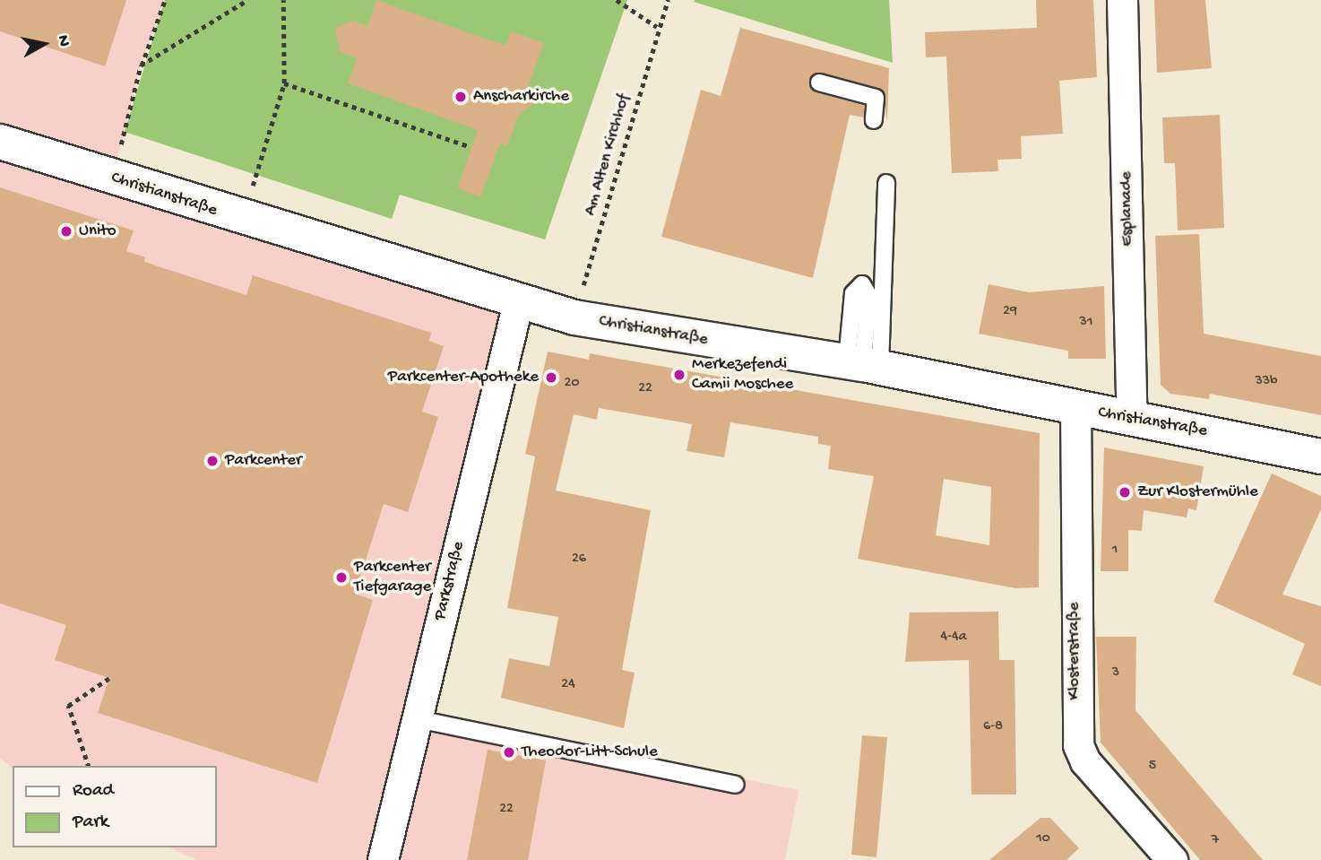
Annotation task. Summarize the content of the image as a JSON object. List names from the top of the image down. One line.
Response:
{"streets":{"street":["Christianstraße","Esplanade","Parkstraße","Klosterstraße"],"path":["Am Alten Kirchhof"]},"crossings":[["Am Alten Kirchhof","Christianstraße"],["Christianstraße","Esplanade"],["Christianstraße","Parkstraße"],["Christianstraße","Klosterstraße"]],"places":["Anscharkirche","Unito","Merkezefendi Camii Moschee","Parkcenter-Apotheke","Parkcenter","Zur Klostermühle","Parkcenter Tiefgarage","Theodor-Litt-Schule"],"house_numbers":["29","31","33b","20","22","1","26","4-4a","3","24","6-8","5","22","10","7"],"legend":["Road","Park"],"north":"right"}
